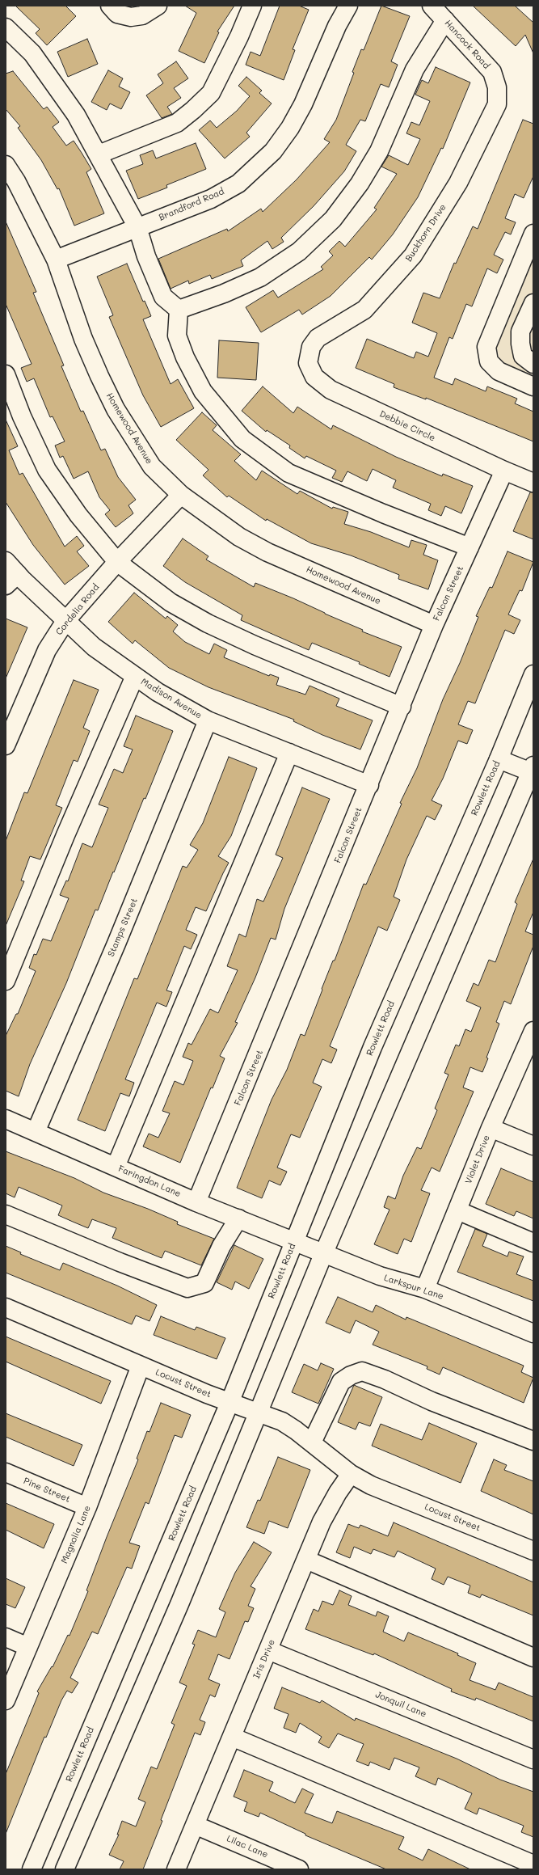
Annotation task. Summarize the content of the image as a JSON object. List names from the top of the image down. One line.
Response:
{"streets":{"street":["Hancock Road","Brandford Road","Buckhorn Drive","Debbie Circle","Homewood Avenue","Falcon Street","Cordelia Road","Madison Avenue","Rowlett Road","Stamps Street","Violet Drive","Faringdon Lane","Larkspur Lane","Locust Street","Pine Street","Magnolia Lane","Iris Drive","Jonquil Lane","Lilac Lane"]},"crossings":[["Hancock Road","Buckhorn Drive"],["Brandford Road","Homewood Avenue"],["Buckhorn Drive","Debbie Circle"],["Debbie Circle","Falcon Street"],["Homewood Avenue","Falcon Street"],["Homewood Avenue","Cordelia Road"],["Falcon Street","Madison Avenue"],["Falcon Street","Faringdon Lane"],["Cordelia Road","Madison Avenue"],["Madison Avenue","Stamps Street"],["Rowlett Road","Faringdon Lane"],["Rowlett Road","Larkspur Lane"],["Rowlett Road","Locust Street"],["Stamps Street","Faringdon Lane"],["Violet Drive","Larkspur Lane"],["Faringdon Lane","Larkspur Lane"],["Locust Street","Magnolia Lane"],["Locust Street","Iris Drive"],["Pine Street","Magnolia Lane"],["Iris Drive","Jonquil Lane"],["Iris Drive","Lilac Lane"]]}
